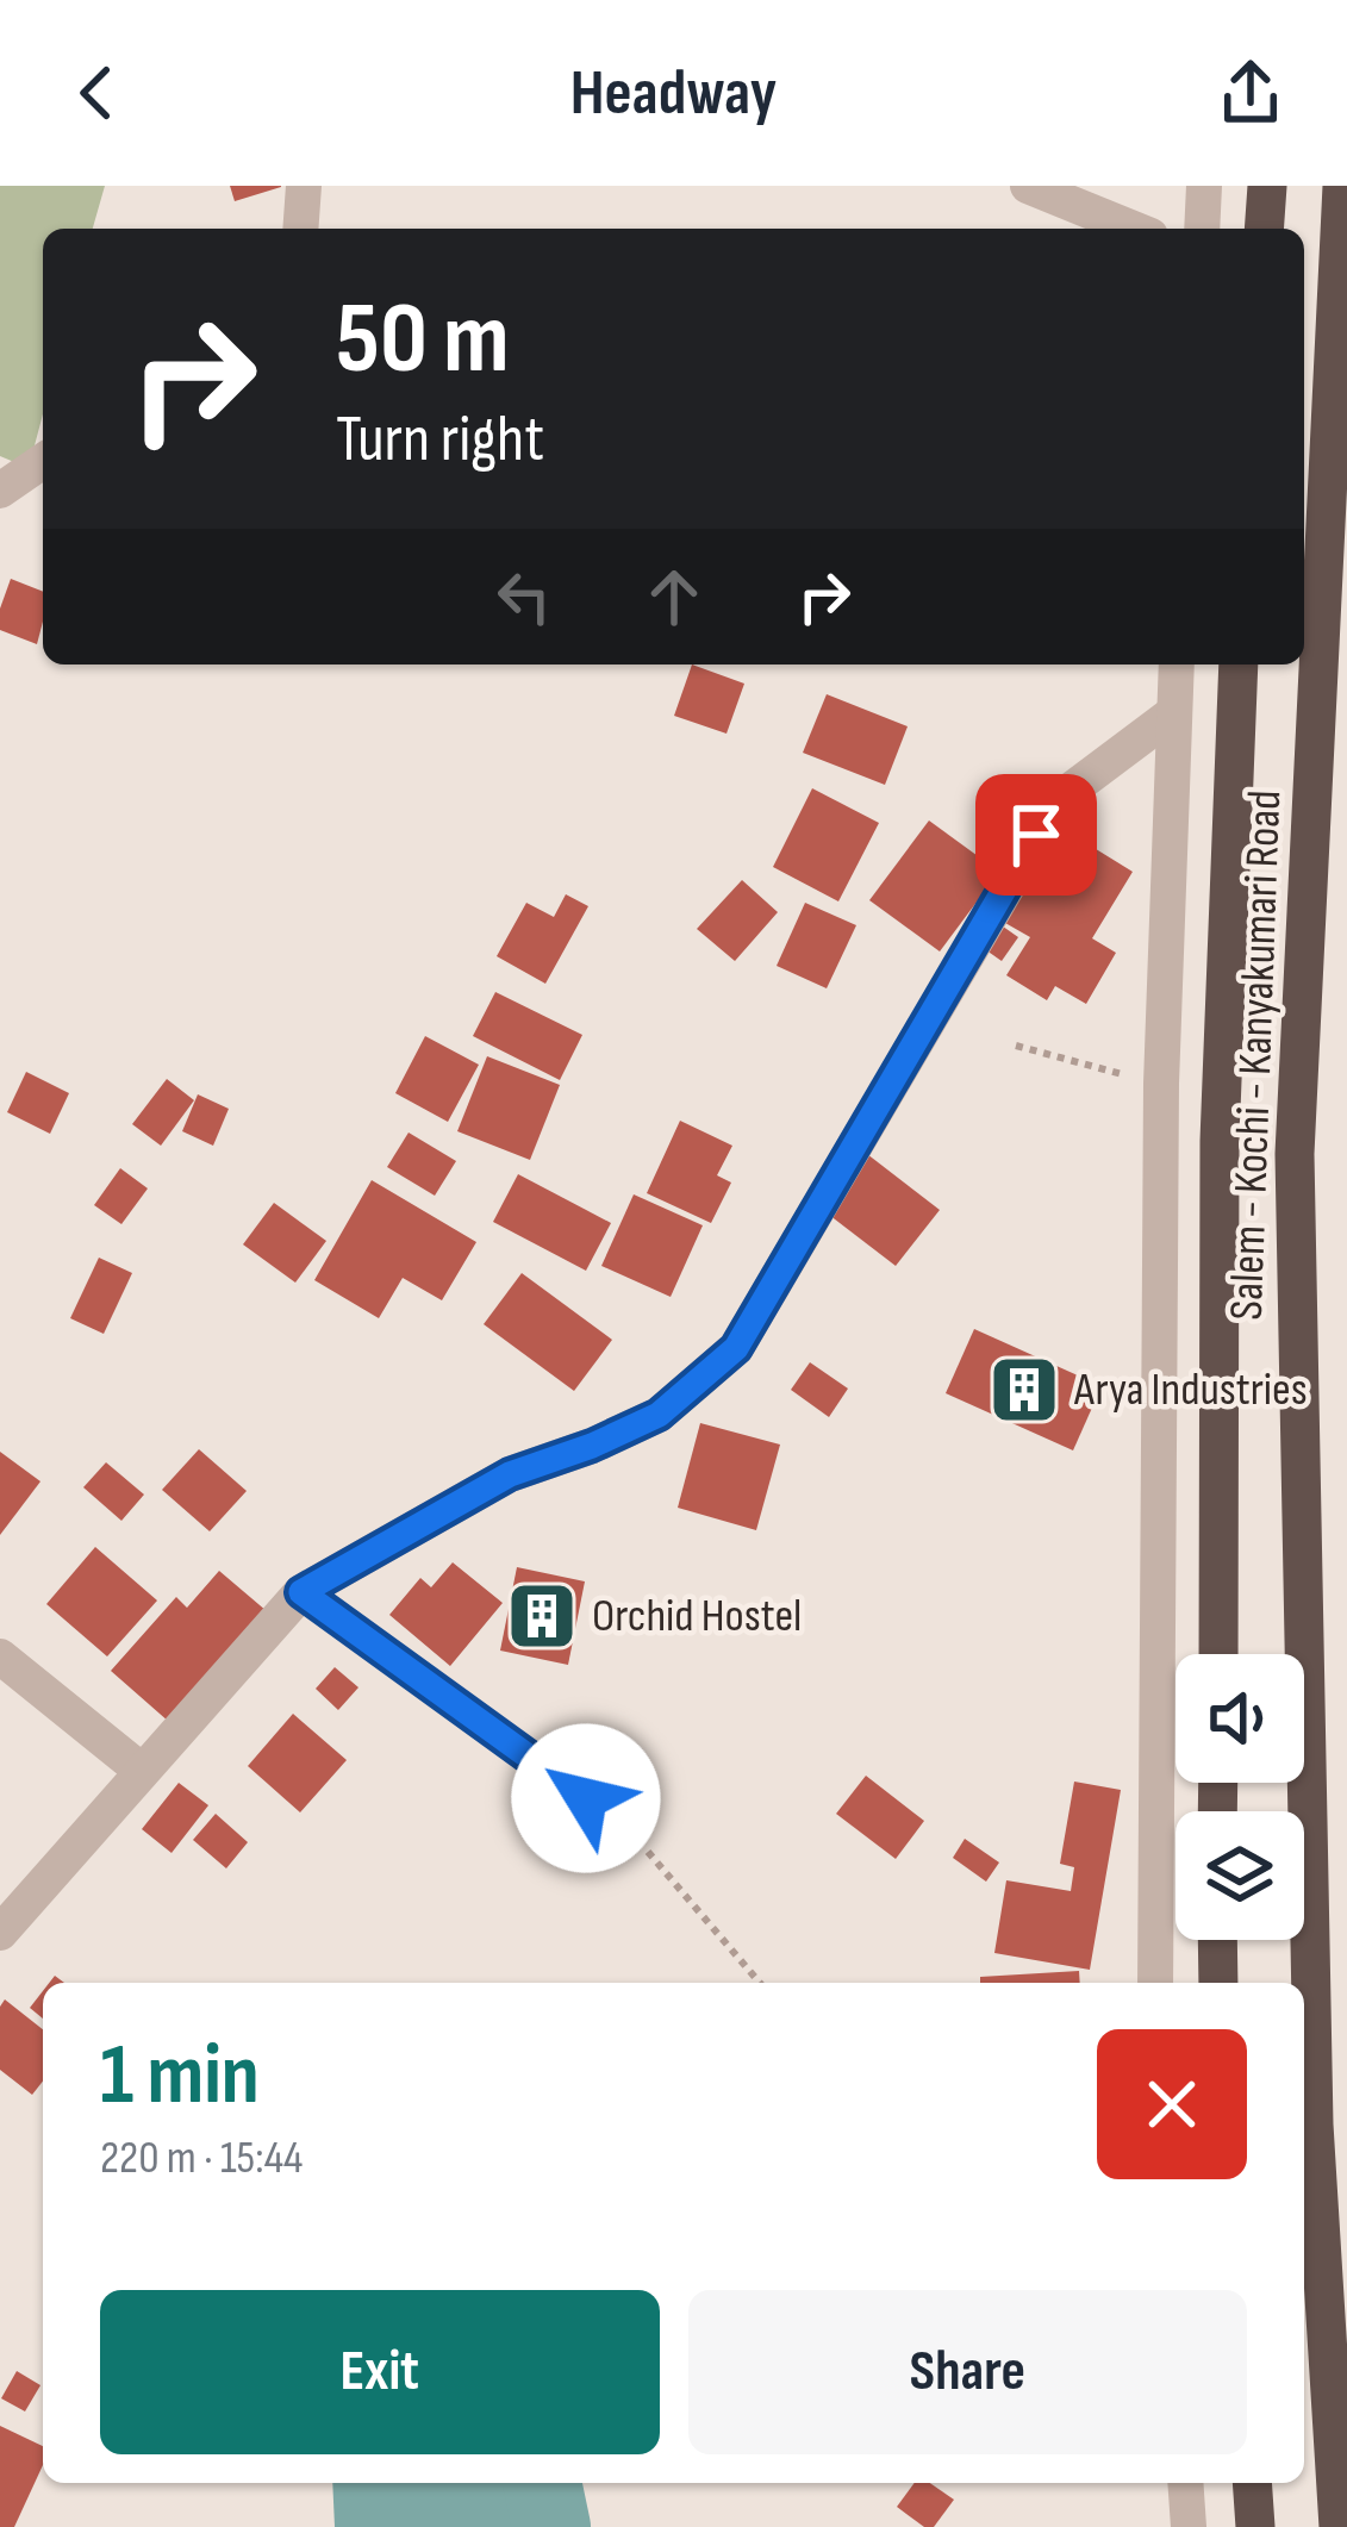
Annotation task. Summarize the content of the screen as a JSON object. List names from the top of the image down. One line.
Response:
{"streets":{"highway":["Salem - Kochi - Kanyakumari Road"]},"places":{"building":["Arya Industries","Orchid Hostel"]},"page":{"header":"Headway","turn":["50 m","Turn right"],"heading":["1 min","220 m · 15:44"],"buttons":["Exit","Share"]}}
